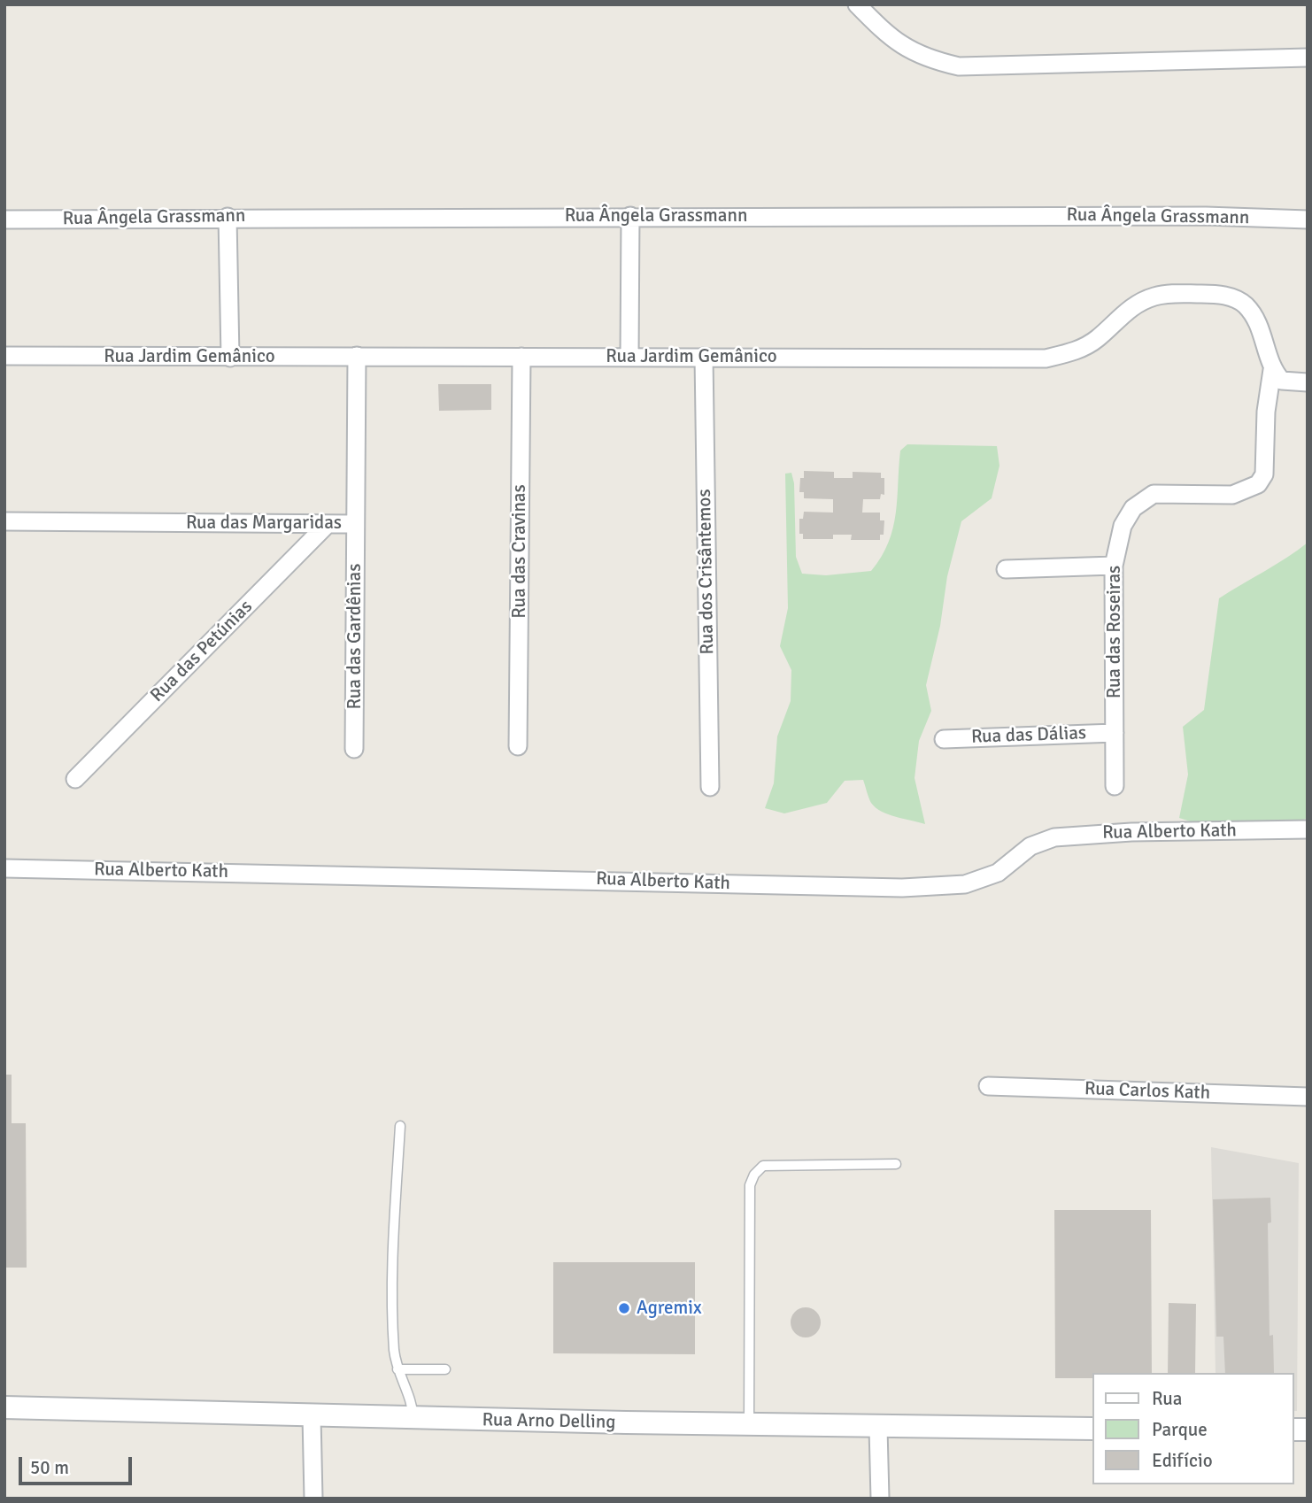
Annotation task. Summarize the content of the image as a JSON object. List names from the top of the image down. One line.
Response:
{"streets":{"street":["Rua Ângela Grassmann","Rua Jardim Gemânico","Rua das Margaridas","Rua das Cravinas","Rua dos Crisântemos","Rua das Roseiras","Rua das Gardênias","Rua das Petúnias","Rua das Dálias","Rua Alberto Kath","Rua Carlos Kath","Rua Arno Delling"]},"crossings":[["Rua Jardim Gemânico","Rua das Margaridas"],["Rua Jardim Gemânico","Rua das Cravinas"],["Rua Jardim Gemânico","Rua dos Crisântemos"],["Rua Jardim Gemânico","Rua das Roseiras"],["Rua das Margaridas","Rua das Gardênias"],["Rua das Margaridas","Rua das Petúnias"],["Rua das Roseiras","Rua das Dálias"]],"places":["Agremix"],"legend":["Rua","Parque","Edifício"],"scale_bar":"50 m"}
